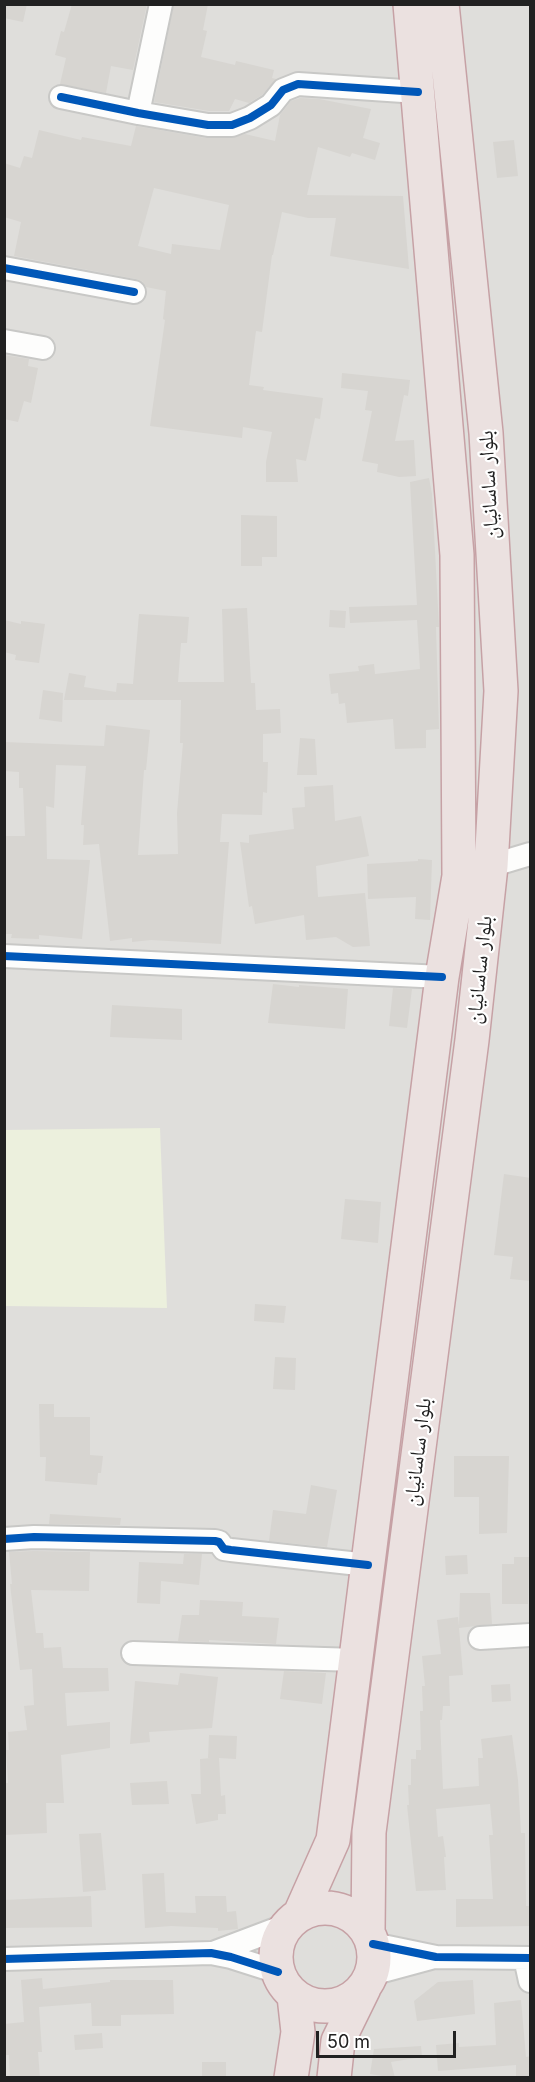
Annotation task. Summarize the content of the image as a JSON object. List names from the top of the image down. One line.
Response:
{"streets":{"highway":["بلوار ساسانیان"]},"scale_bar":"50 m"}
